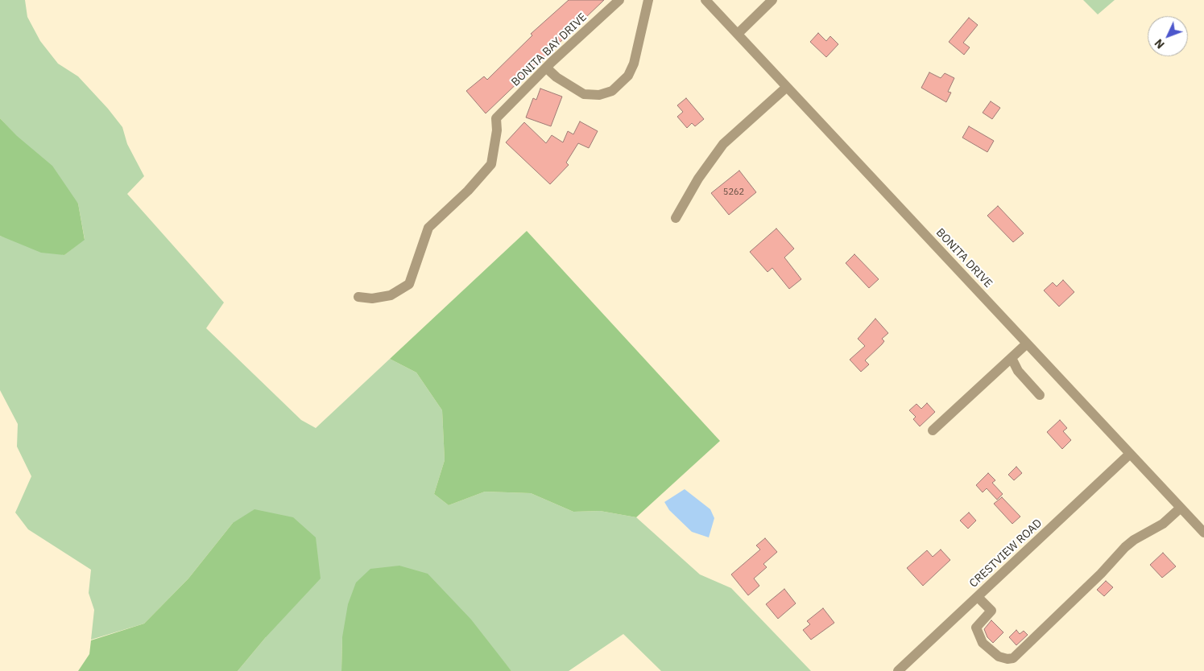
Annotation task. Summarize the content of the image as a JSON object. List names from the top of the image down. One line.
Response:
{"streets":{"street":["BONITA BAY DRIVE","BONITA DRIVE","CRESTVIEW ROAD"]},"crossings":[["BONITA DRIVE","CRESTVIEW ROAD"]],"house_numbers":["5262"],"north":"bottom left"}
